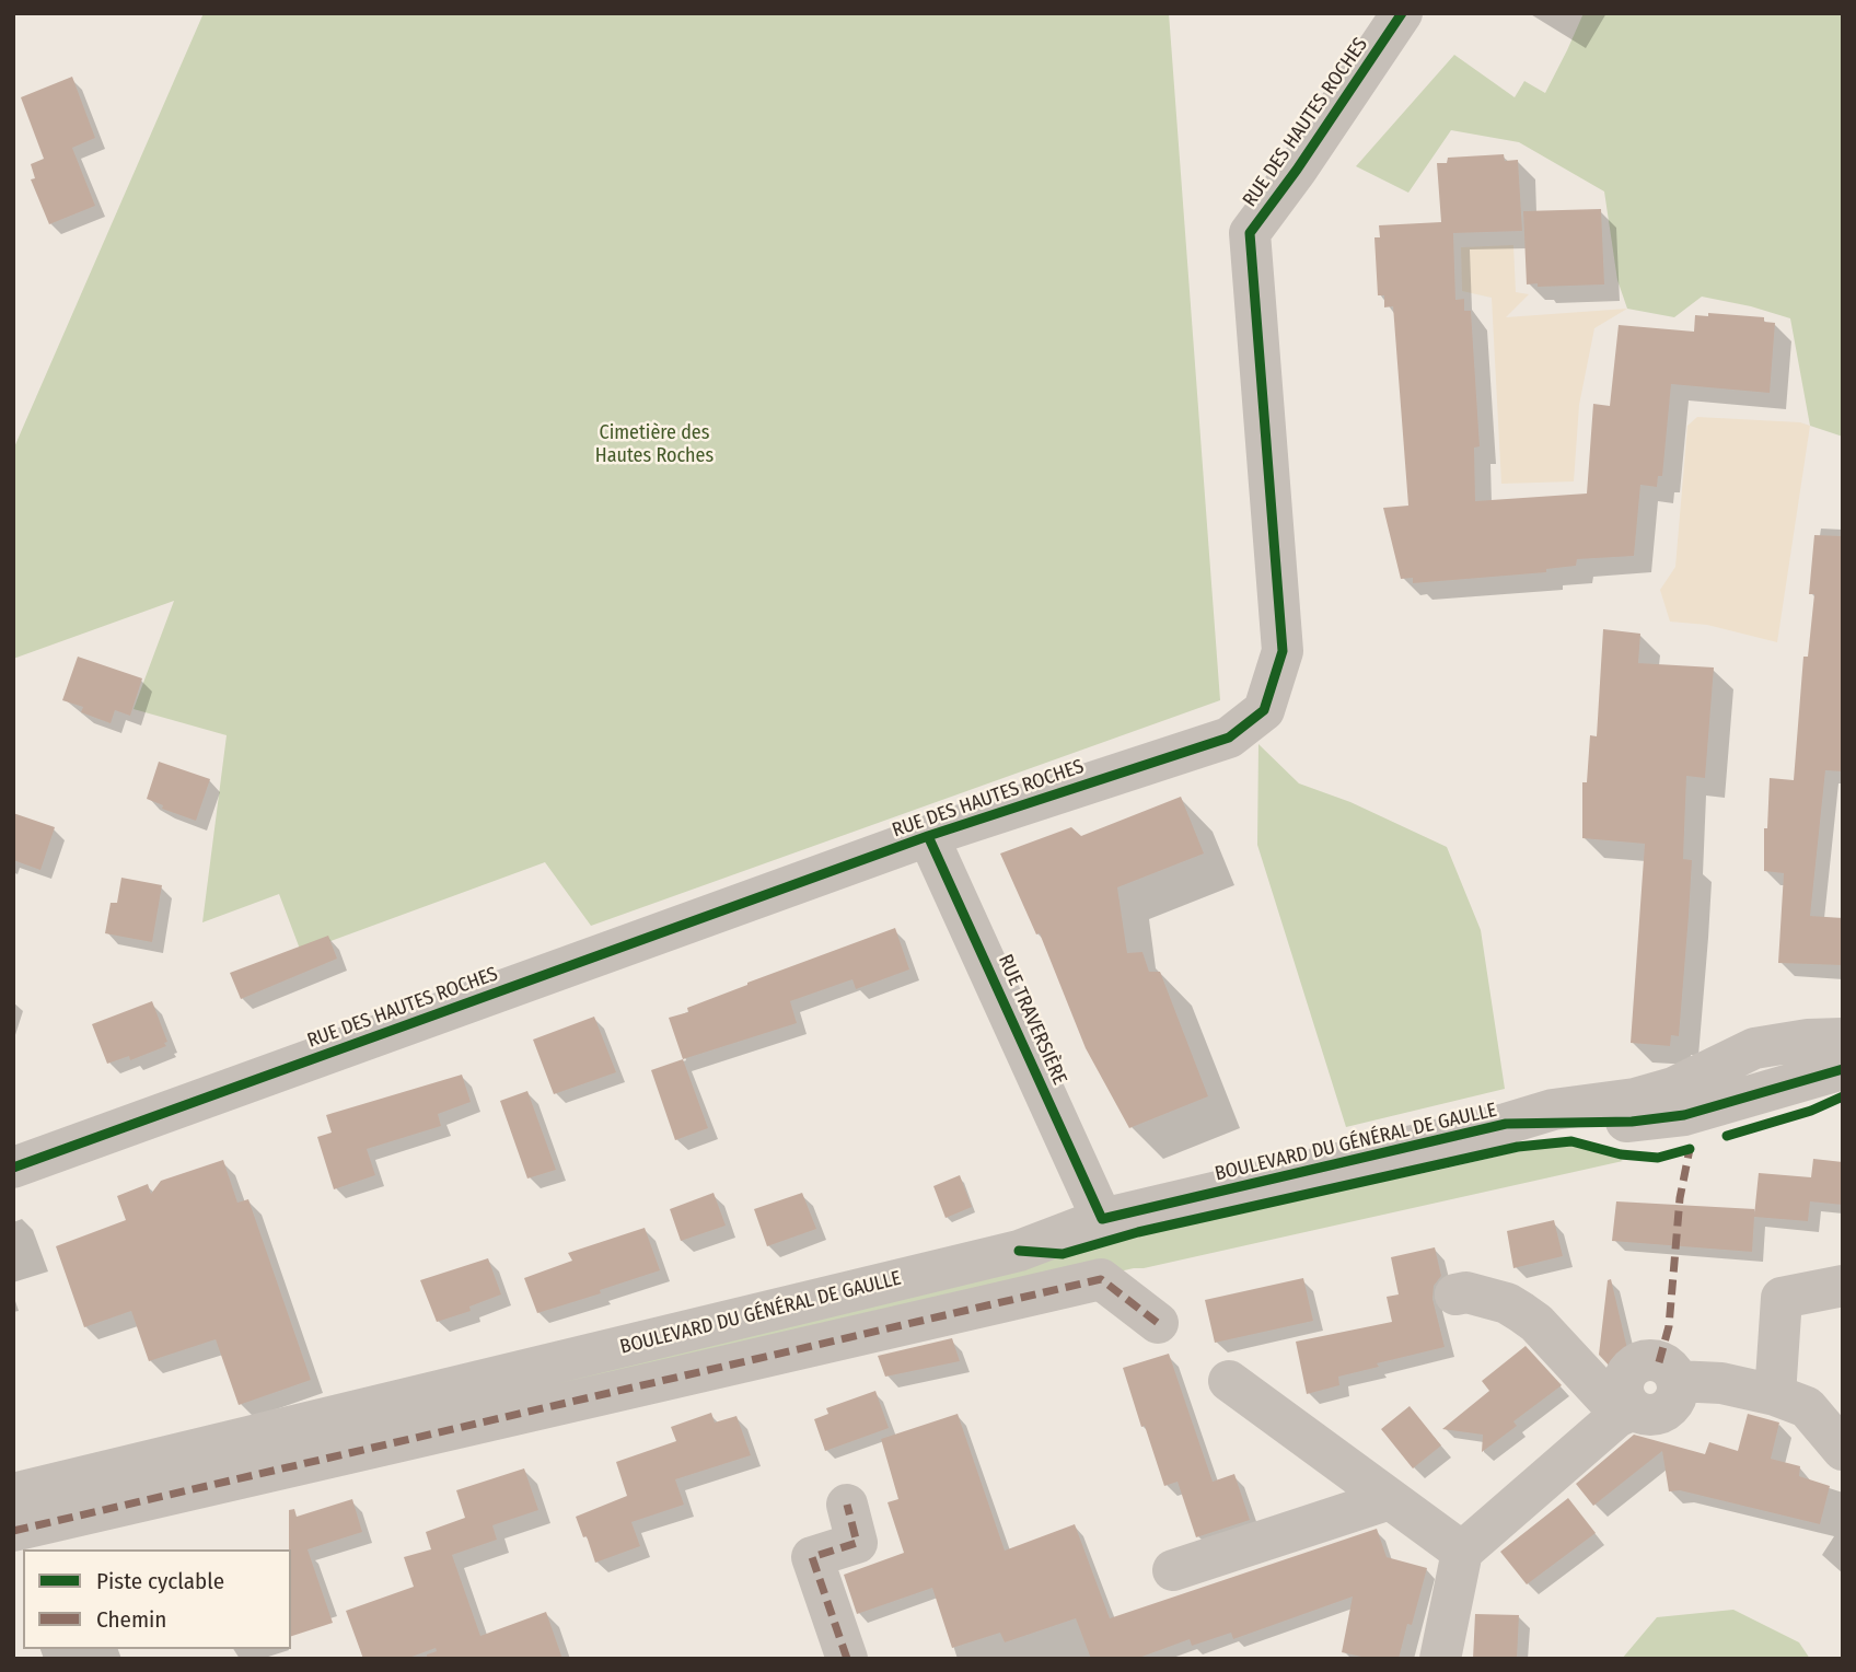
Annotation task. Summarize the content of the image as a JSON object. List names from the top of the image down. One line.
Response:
{"streets":{"street":["RUE DES HAUTES ROCHES","RUE TRAVERSIÈRE","BOULEVARD DU GÉNÉRAL DE GAULLE"]},"crossings":[["RUE DES HAUTES ROCHES","RUE TRAVERSIÈRE"],["RUE TRAVERSIÈRE","BOULEVARD DU GÉNÉRAL DE GAULLE"]],"parks":["Cimetière des Hautes Roches"],"legend":["Piste cyclable","Chemin"]}
